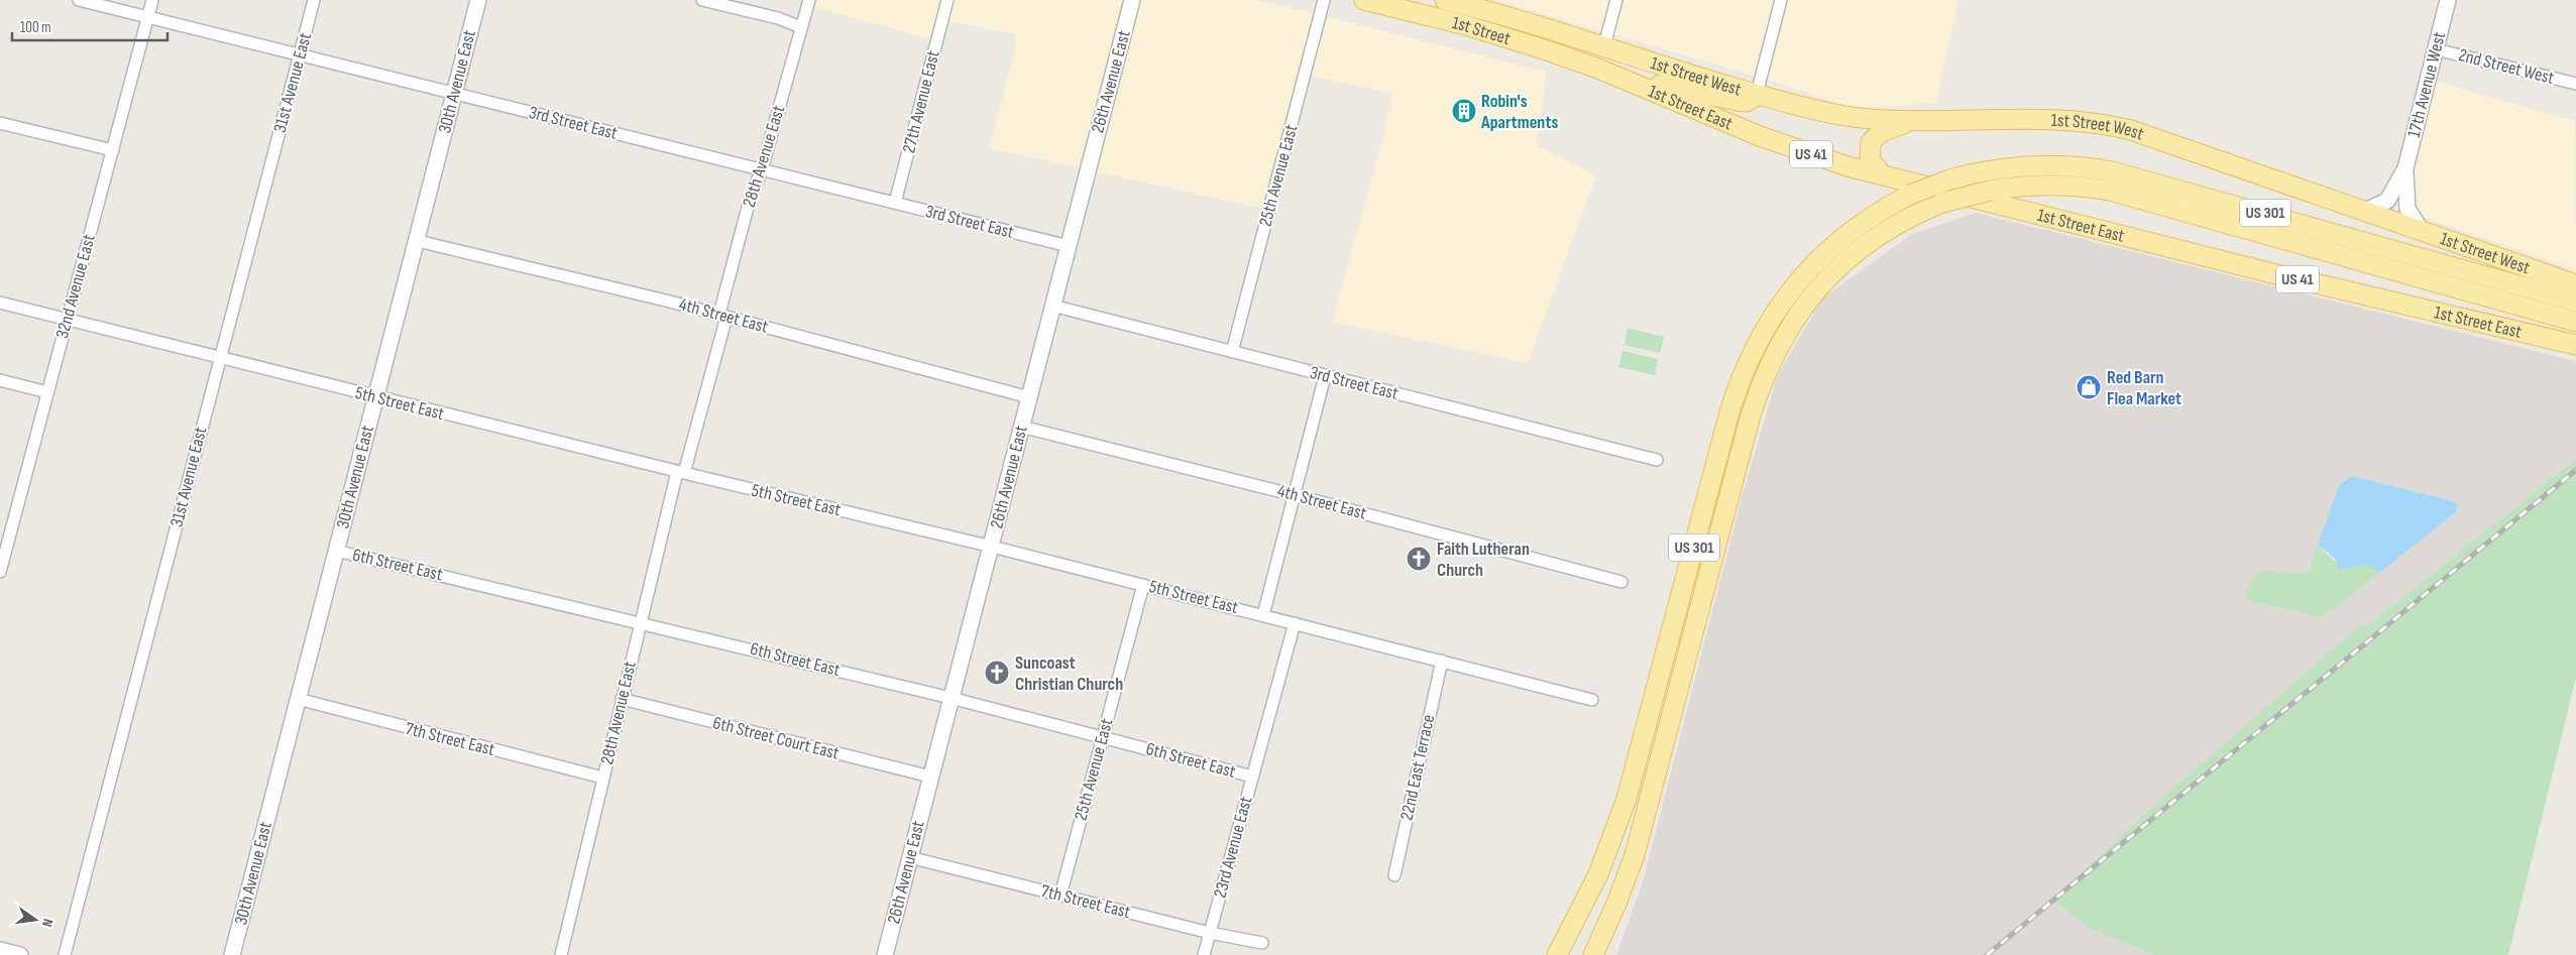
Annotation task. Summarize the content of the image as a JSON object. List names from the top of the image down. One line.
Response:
{"streets":{"main road":["1st Street","1st Street West","1st Street East","US 41","US 301"],"street":["2nd Street West","30th Avenue East","26th Avenue East","31st Avenue East","17th Avenue West","27th Avenue East","3rd Street East","28th Avenue East","25th Avenue East","32nd Avenue East","4th Street East","5th Street East","6th Street East","6th Street Court East","7th Street East","22nd East Terrace","23rd Avenue East"]},"crossings":[["1st Street","1st Street West"],["1st Street","1st Street East"],["2nd Street West","17th Avenue West"],["1st Street West","17th Avenue West"],["30th Avenue East","3rd Street East"],["30th Avenue East","4th Street East"],["30th Avenue East","5th Street East"],["30th Avenue East","6th Street East"],["30th Avenue East","7th Street East"],["26th Avenue East","3rd Street East"],["26th Avenue East","4th Street East"],["26th Avenue East","5th Street East"],["26th Avenue East","6th Street East"],["26th Avenue East","6th Street Court East"],["26th Avenue East","7th Street East"],["31st Avenue East","3rd Street East"],["31st Avenue East","5th Street East"],["27th Avenue East","3rd Street East"],["3rd Street East","28th Avenue East"],["3rd Street East","25th Avenue East"],["3rd Street East","32nd Avenue East"],["28th Avenue East","4th Street East"],["28th Avenue East","5th Street East"],["28th Avenue East","6th Street East"],["28th Avenue East","6th Street Court East"],["28th Avenue East","7th Street East"],["25th Avenue East","5th Street East"],["25th Avenue East","6th Street East"],["25th Avenue East","7th Street East"],["32nd Avenue East","5th Street East"],["5th Street East","22nd East Terrace"],["5th Street East","23rd Avenue East"],["6th Street East","23rd Avenue East"],["7th Street East","23rd Avenue East"]],"places":{"building":["Robin's Apartments"],"shop":["Red Barn Flea Market"],"church":["Faith Lutheran Church","Suncoast Christian Church"]},"scale_bar":"100 m","north":"right"}
